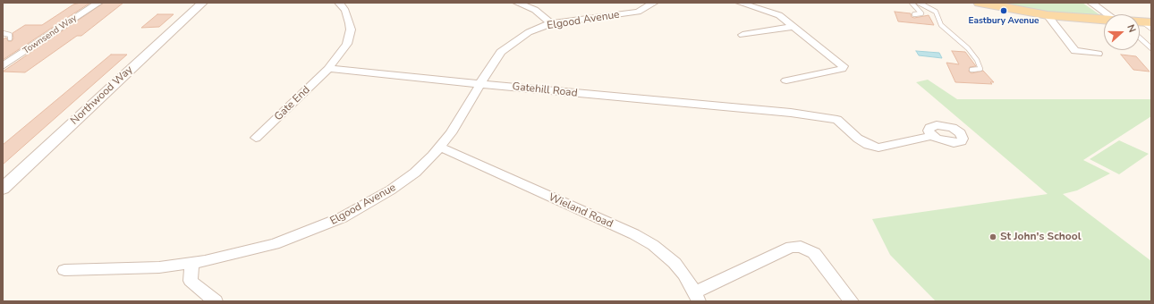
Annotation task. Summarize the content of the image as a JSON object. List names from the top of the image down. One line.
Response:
{"streets":{"street":["Elgood Avenue","Townsend Way","Gatehill Road","Northwood Way","Gate End","Wieland Road"]},"crossings":[["Elgood Avenue","Gatehill Road"],["Elgood Avenue","Wieland Road"],["Gatehill Road","Gate End"]],"places":["Eastbury Avenue","St John's School"],"north":"right"}
